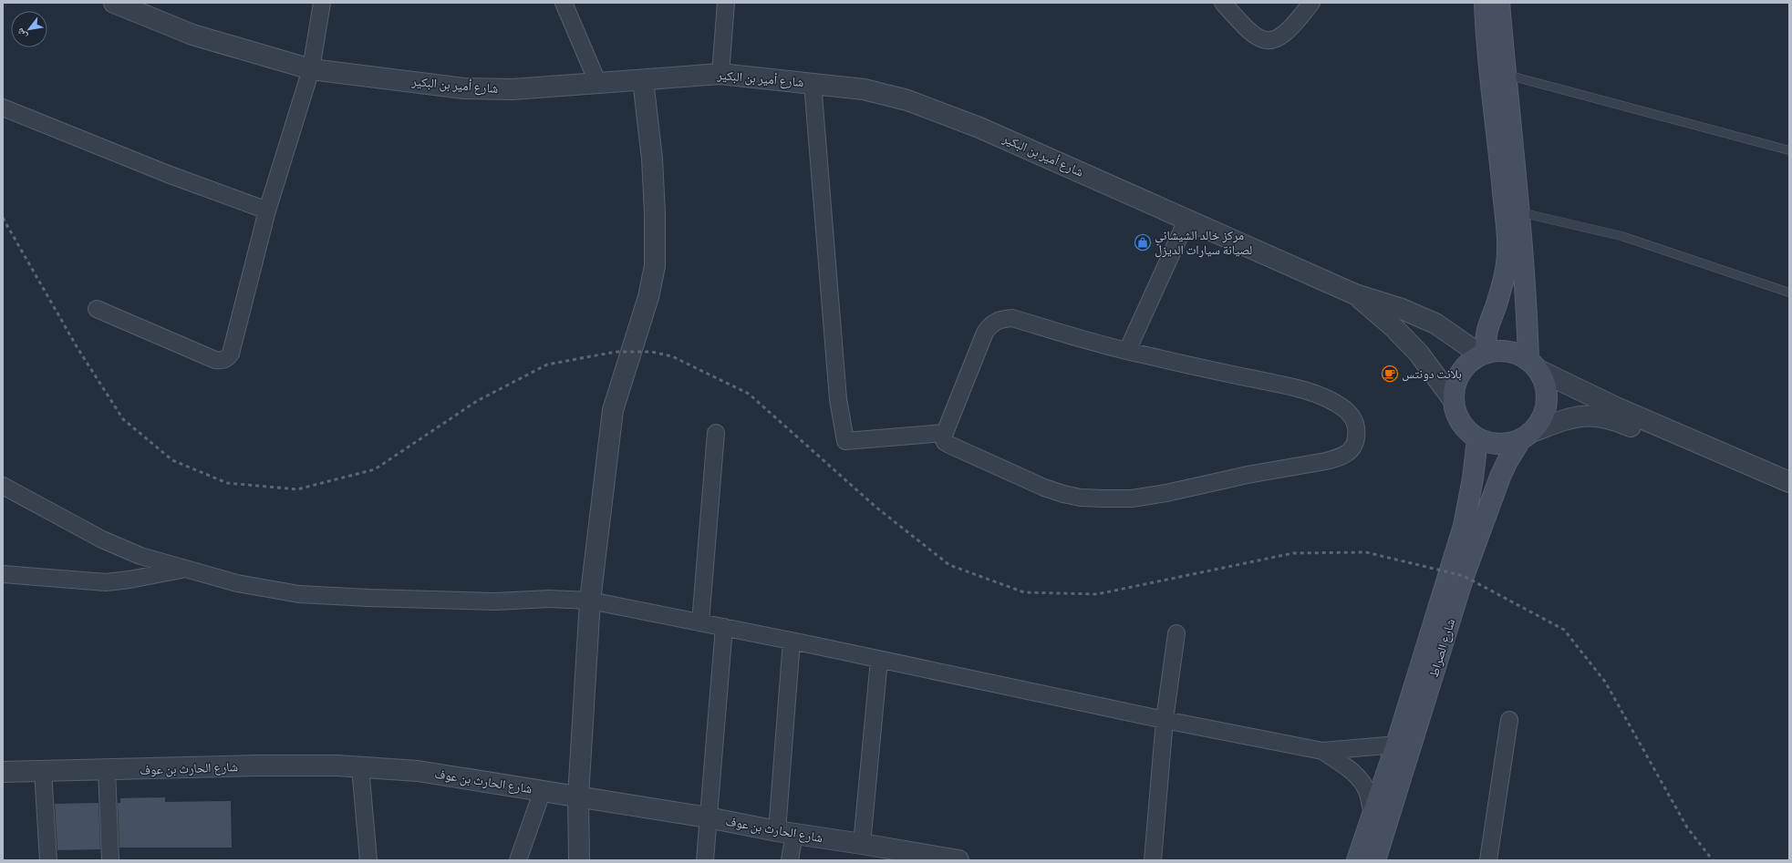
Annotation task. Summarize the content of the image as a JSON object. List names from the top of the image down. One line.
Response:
{"streets":{"main road":["شارع الصراط"],"street":["شارع أمير بن البكير","شارع الحارث بن عوف"]},"crossings":[["شارع أمير بن البكير","شارع الصراط"]],"places":{"shop":["مركز خالد الشيشاني لصيانة سيارات الديزل"],"cafe":["بلانت دونتس"]},"north":"bottom left"}
